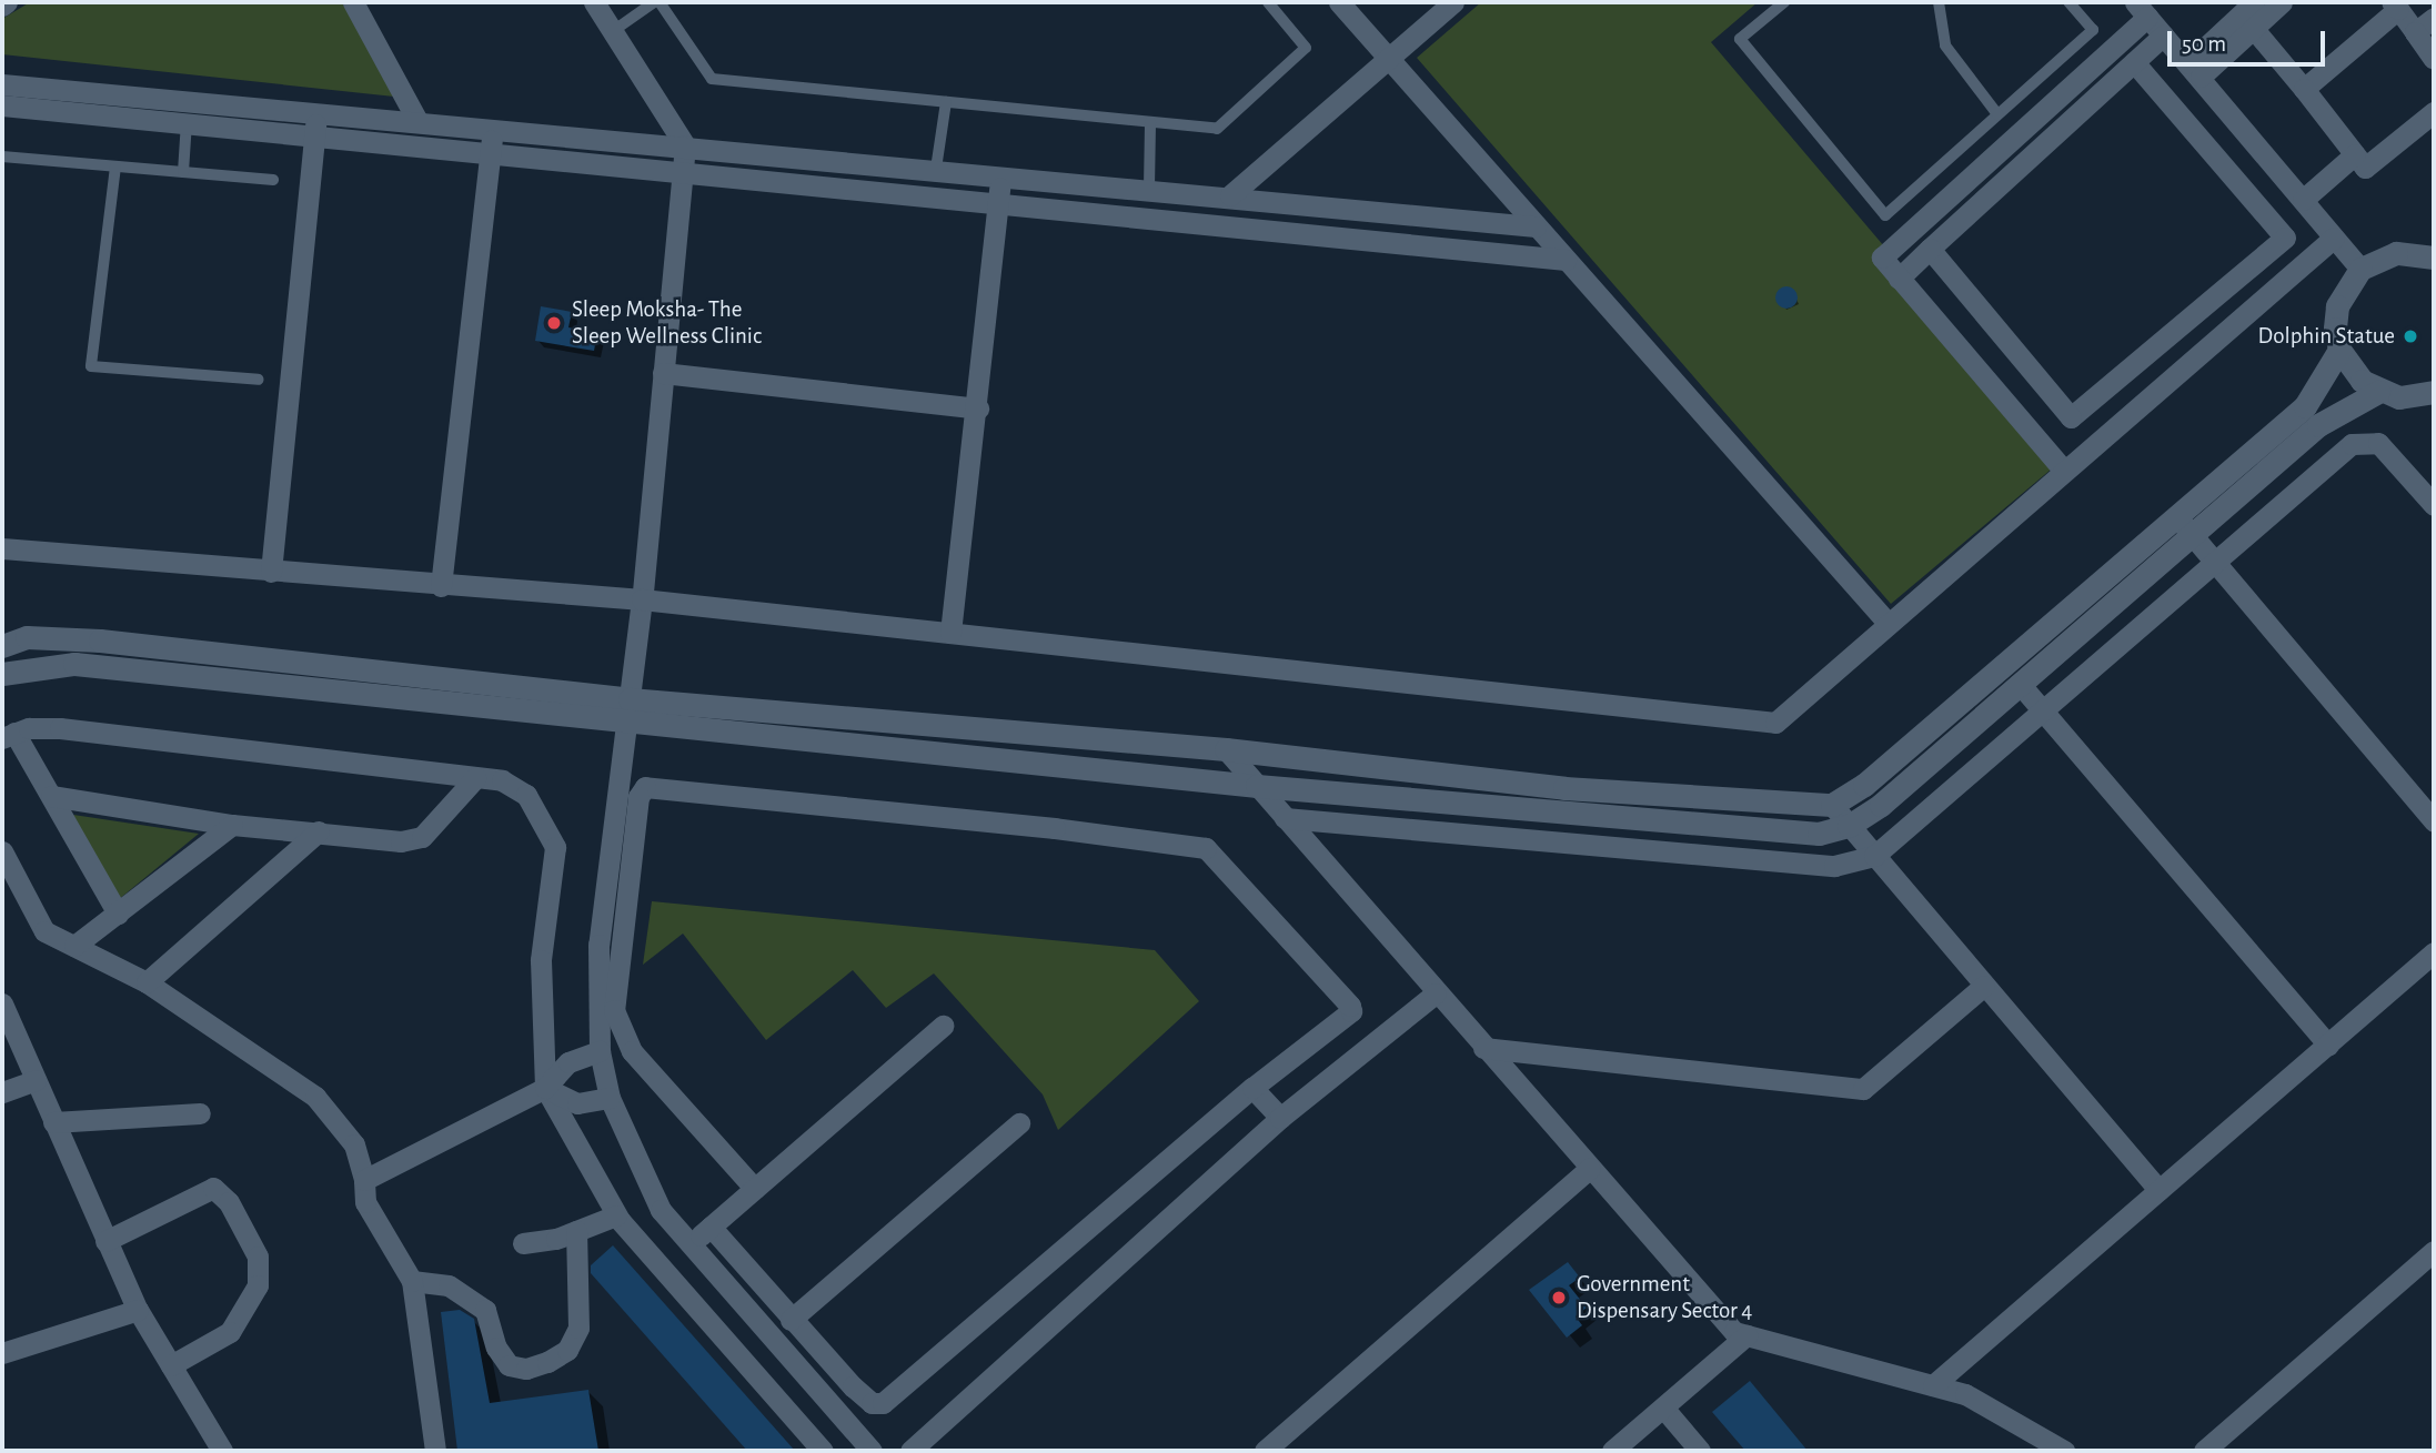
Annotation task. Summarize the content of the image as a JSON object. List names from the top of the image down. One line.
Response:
{"places":["Sleep Moksha- The Sleep Wellness Clinic","Dolphin Statue","Government Dispensary Sector 4"],"scale_bar":"50 m"}
